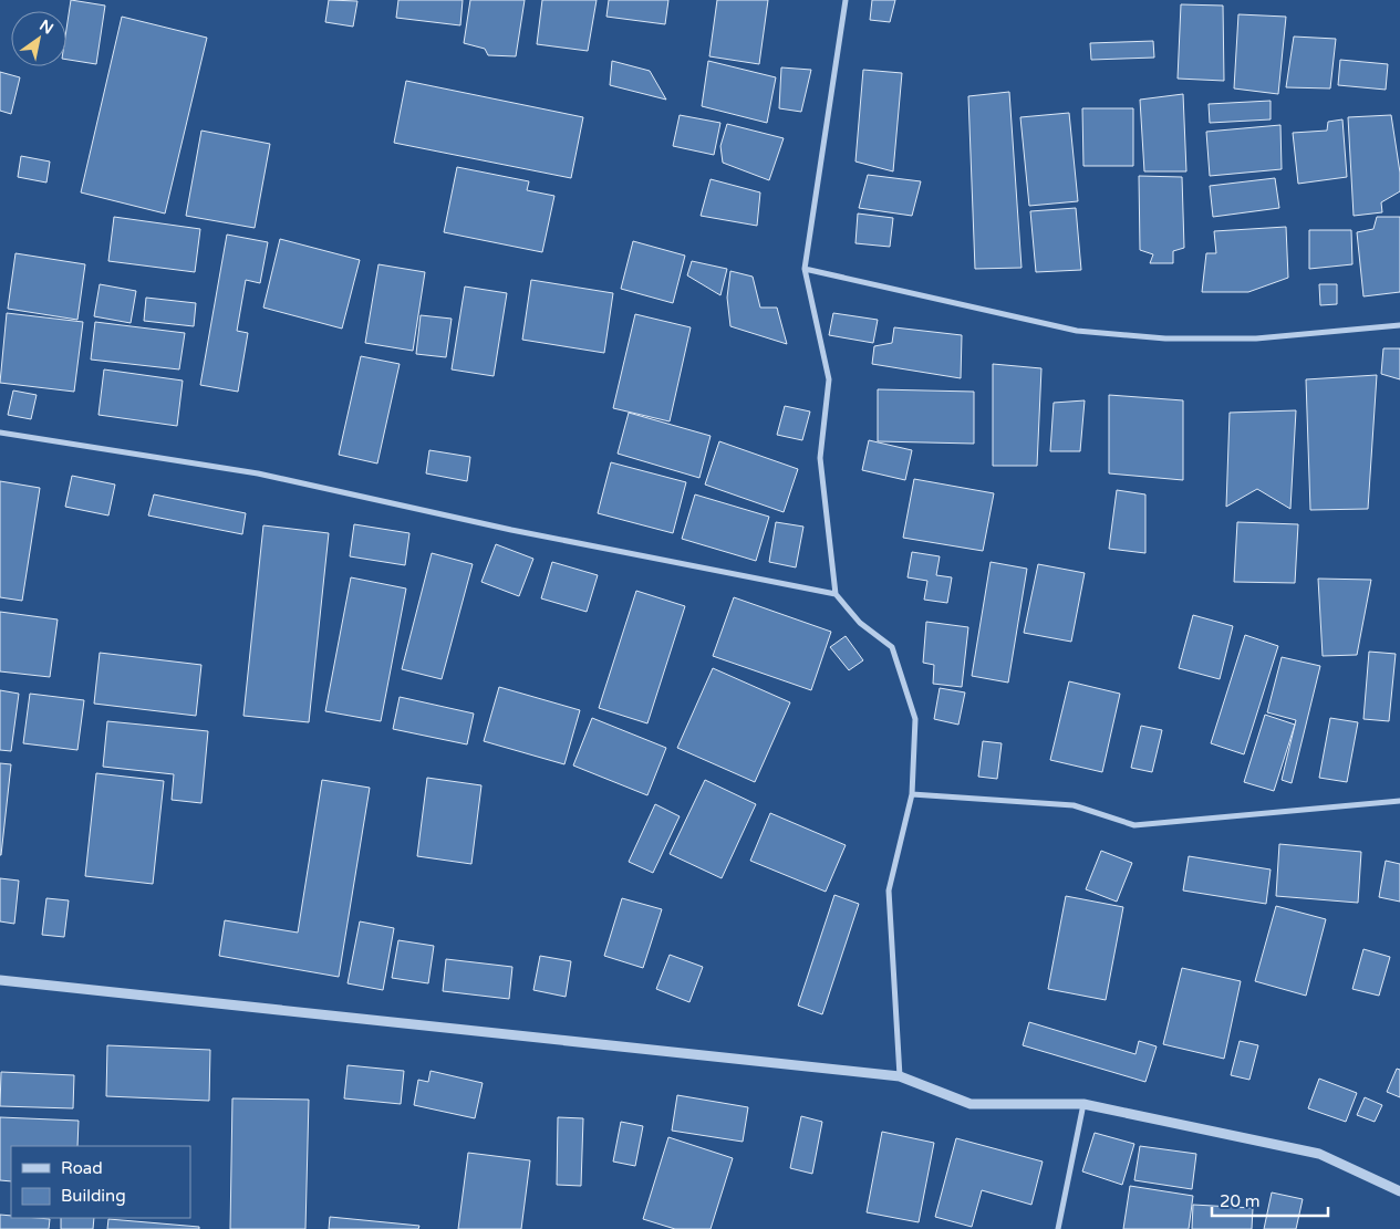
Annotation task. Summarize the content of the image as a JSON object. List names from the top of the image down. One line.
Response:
{"legend":["Road","Building"],"scale_bar":"20 m","north":"top right"}
